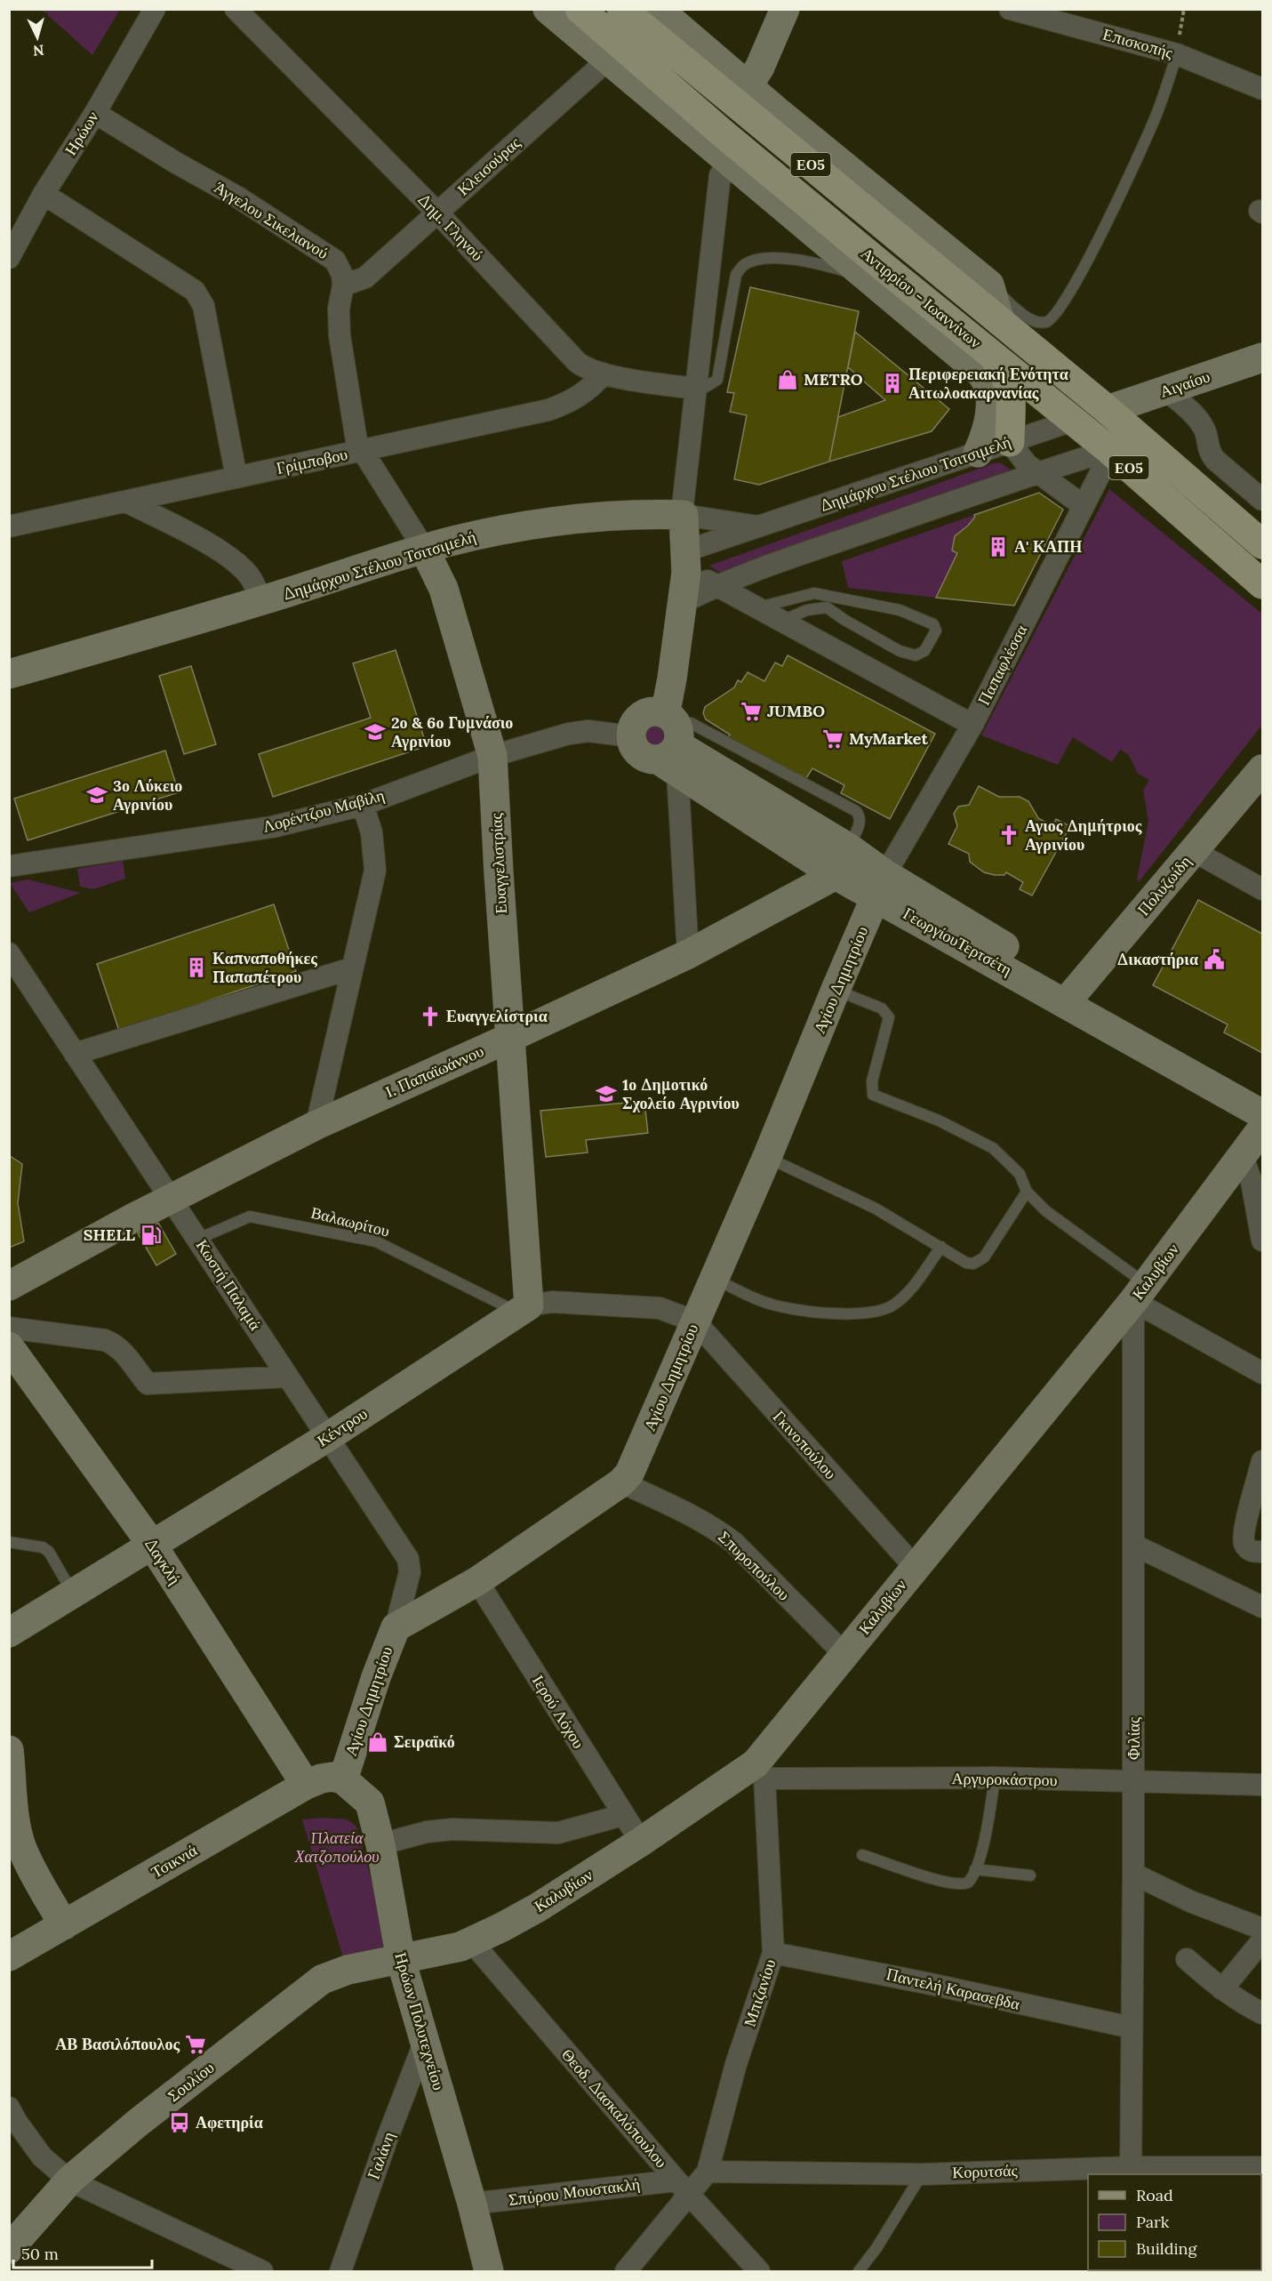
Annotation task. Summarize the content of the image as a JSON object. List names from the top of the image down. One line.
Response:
{"streets":{"main road":["ΕΟ5","Αντιρρίου - Ιωαννίνων"],"street":["Επισκοπής","Ηρώων","Κλεισούρας","Άγγελου Σικελιανού","Δημ. Γληνού","Αιγαίου","Γρίμποβου","Δημάρχου Στέλιου Τσιτσιμελή","Παπαφλέσσα","Λορέντζου Μαβίλη","Ευαγγελιστρίας","Πολυζωίδη","ΓεωργίουΤερτσέτη","Αγίου Δημητρίου","Ι. Παπαϊωάννου","Καλυβίων","Κωστή Παλαμά","Κέντρου","Γκινοπούλου","Δαγκλή","Σπυροπούλου","Ιερού Λόχου","Φιλίας","Αργυροκάστρου","Τσικνιά","Παντελή Καρασεβδα","Μπιζανίου","Ηρώων Πολυτεχνείου","Σουλίου","Θεοδ. Δασκαλόπουλου","Γαλάνη","Κορυτσάς","Σπύρου Μουστακλή"],"lane":["Βαλαωρίτου"]},"crossings":[["Ηρώων","Άγγελου Σικελιανού"],["Κλεισούρας","Άγγελου Σικελιανού"],["Κλεισούρας","Δημ. Γληνού"],["Άγγελου Σικελιανού","Γρίμποβου"],["Άγγελου Σικελιανού","Ευαγγελιστρίας"],["Δημ. Γληνού","Γρίμποβου"],["Αντιρρίου - Ιωαννίνων","Αιγαίου"],["Αντιρρίου - Ιωαννίνων","Δημάρχου Στέλιου Τσιτσιμελή"],["Αντιρρίου - Ιωαννίνων","Παπαφλέσσα"],["Γρίμποβου","Ευαγγελιστρίας"],["Δημάρχου Στέλιου Τσιτσιμελή","Ευαγγελιστρίας"],["Παπαφλέσσα","ΓεωργίουΤερτσέτη"],["Παπαφλέσσα","Αγίου Δημητρίου"],["Λορέντζου Μαβίλη","Ευαγγελιστρίας"],["Λορέντζου Μαβίλη","ΓεωργίουΤερτσέτη"],["Ευαγγελιστρίας","Ι. Παπαϊωάννου"],["Ευαγγελιστρίας","Βαλαωρίτου"],["Ευαγγελιστρίας","Κέντρου"],["Πολυζωίδη","ΓεωργίουΤερτσέτη"],["ΓεωργίουΤερτσέτη","Αγίου Δημητρίου"],["ΓεωργίουΤερτσέτη","Ι. Παπαϊωάννου"],["Αγίου Δημητρίου","Κωστή Παλαμά"],["Αγίου Δημητρίου","Κέντρου"],["Αγίου Δημητρίου","Γκινοπούλου"],["Αγίου Δημητρίου","Σπυροπούλου"],["Αγίου Δημητρίου","Ιερού Λόχου"],["Αγίου Δημητρίου","Τσικνιά"],["Αγίου Δημητρίου","Ηρώων Πολυτεχνείου"],["Ι. Παπαϊωάννου","Κωστή Παλαμά"],["Βαλαωρίτου","Κωστή Παλαμά"],["Βαλαωρίτου","Κέντρου"],["Καλυβίων","Γκινοπούλου"],["Καλυβίων","Σπυροπούλου"],["Καλυβίων","Ιερού Λόχου"],["Καλυβίων","Φιλίας"],["Καλυβίων","Αργυροκάστρου"],["Καλυβίων","Μπιζανίου"],["Καλυβίων","Ηρώων Πολυτεχνείου"],["Καλυβίων","Σουλίου"],["Καλυβίων","Θεοδ. Δασκαλόπουλου"],["Κωστή Παλαμά","Κέντρου"],["Κέντρου","Γκινοπούλου"],["Κέντρου","Δαγκλή"],["Δαγκλή","Τσικνιά"],["Φιλίας","Αργυροκάστρου"],["Φιλίας","Παντελή Καρασεβδα"],["Φιλίας","Κορυτσάς"],["Αργυροκάστρου","Μπιζανίου"],["Τσικνιά","Ηρώων Πολυτεχνείου"],["Παντελή Καρασεβδα","Μπιζανίου"],["Μπιζανίου","Θεοδ. Δασκαλόπουλου"],["Μπιζανίου","Κορυτσάς"],["Μπιζανίου","Σπύρου Μουστακλή"],["Ηρώων Πολυτεχνείου","Σουλίου"],["Ηρώων Πολυτεχνείου","Γαλάνη"],["Ηρώων Πολυτεχνείου","Σπύρου Μουστακλή"],["Θεοδ. Δασκαλόπουλου","Σπύρου Μουστακλή"]],"parks":["Πλατεία Χατζοπούλου"],"places":{"shop":["METRO","Σειραϊκό"],"building":["Περιφερειακή Ενότητα Αιτωλοακαρνανίας","Α' ΚΑΠΗ","Καπναποθήκες Παπαπέτρου"],"supermarket":["JUMBO","MyMarket","ΑΒ Βασιλόπουλος"],"school or university":["2ο & 6ο Γυμνάσιο Αγρινίου","3ο Λύκειο Αγρινίου","1ο Δημοτικό Σχολείο Αγρινίου"],"church":["Αγιος Δημήτριος Αγρινίου","Ευαγγελίστρια"],"public building":["Δικαστήρια"],"fuel station":["SHELL"],"bus stop":["Αφετηρία"]},"legend":["Road","Park","Building"],"scale_bar":"50 m","north":"bottom"}
